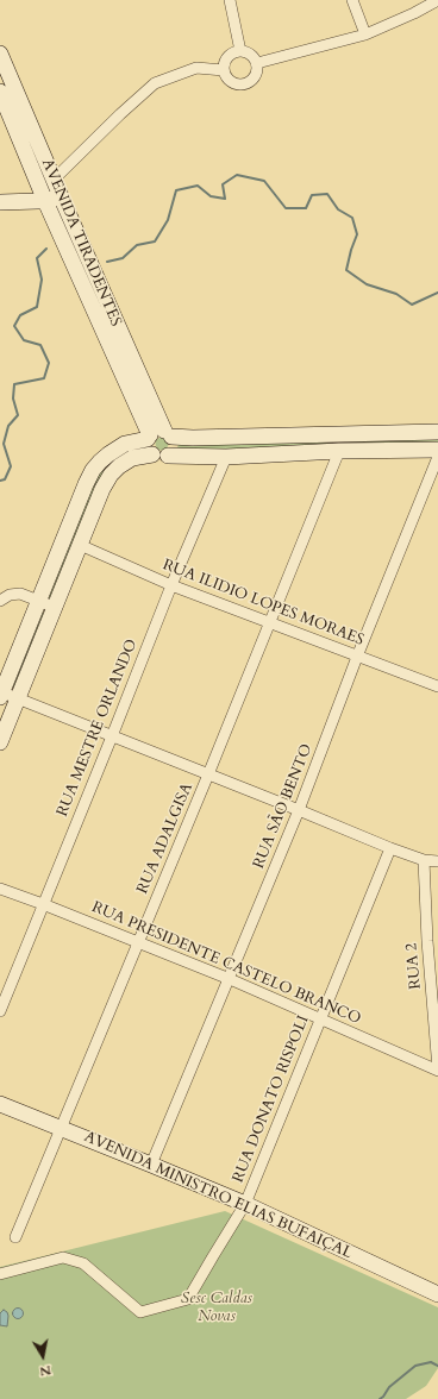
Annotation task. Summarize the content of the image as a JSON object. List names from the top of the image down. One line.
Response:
{"streets":{"main road":["AVENIDA TIRADENTES","AVENIDA MINISTRO ELIAS BUFAIÇAL"],"street":["RUA ILIDIO LOPES MORAES","RUA MESTRE ORLANDO","RUA SÃO BENTO","RUA ADALGISA","RUA PRESIDENTE CASTELO BRANCO","RUA 2","RUA DONATO RISPOLI"]},"crossings":[["RUA ILIDIO LOPES MORAES","RUA MESTRE ORLANDO"],["RUA ILIDIO LOPES MORAES","RUA SÃO BENTO"],["RUA ILIDIO LOPES MORAES","RUA ADALGISA"],["RUA MESTRE ORLANDO","RUA PRESIDENTE CASTELO BRANCO"],["RUA SÃO BENTO","RUA PRESIDENTE CASTELO BRANCO"],["RUA SÃO BENTO","AVENIDA MINISTRO ELIAS BUFAIÇAL"],["RUA ADALGISA","RUA PRESIDENTE CASTELO BRANCO"],["RUA ADALGISA","AVENIDA MINISTRO ELIAS BUFAIÇAL"],["RUA PRESIDENTE CASTELO BRANCO","RUA 2"],["RUA PRESIDENTE CASTELO BRANCO","RUA DONATO RISPOLI"],["RUA DONATO RISPOLI","AVENIDA MINISTRO ELIAS BUFAIÇAL"]],"parks":["Sesc Caldas Novas"],"north":"bottom"}
